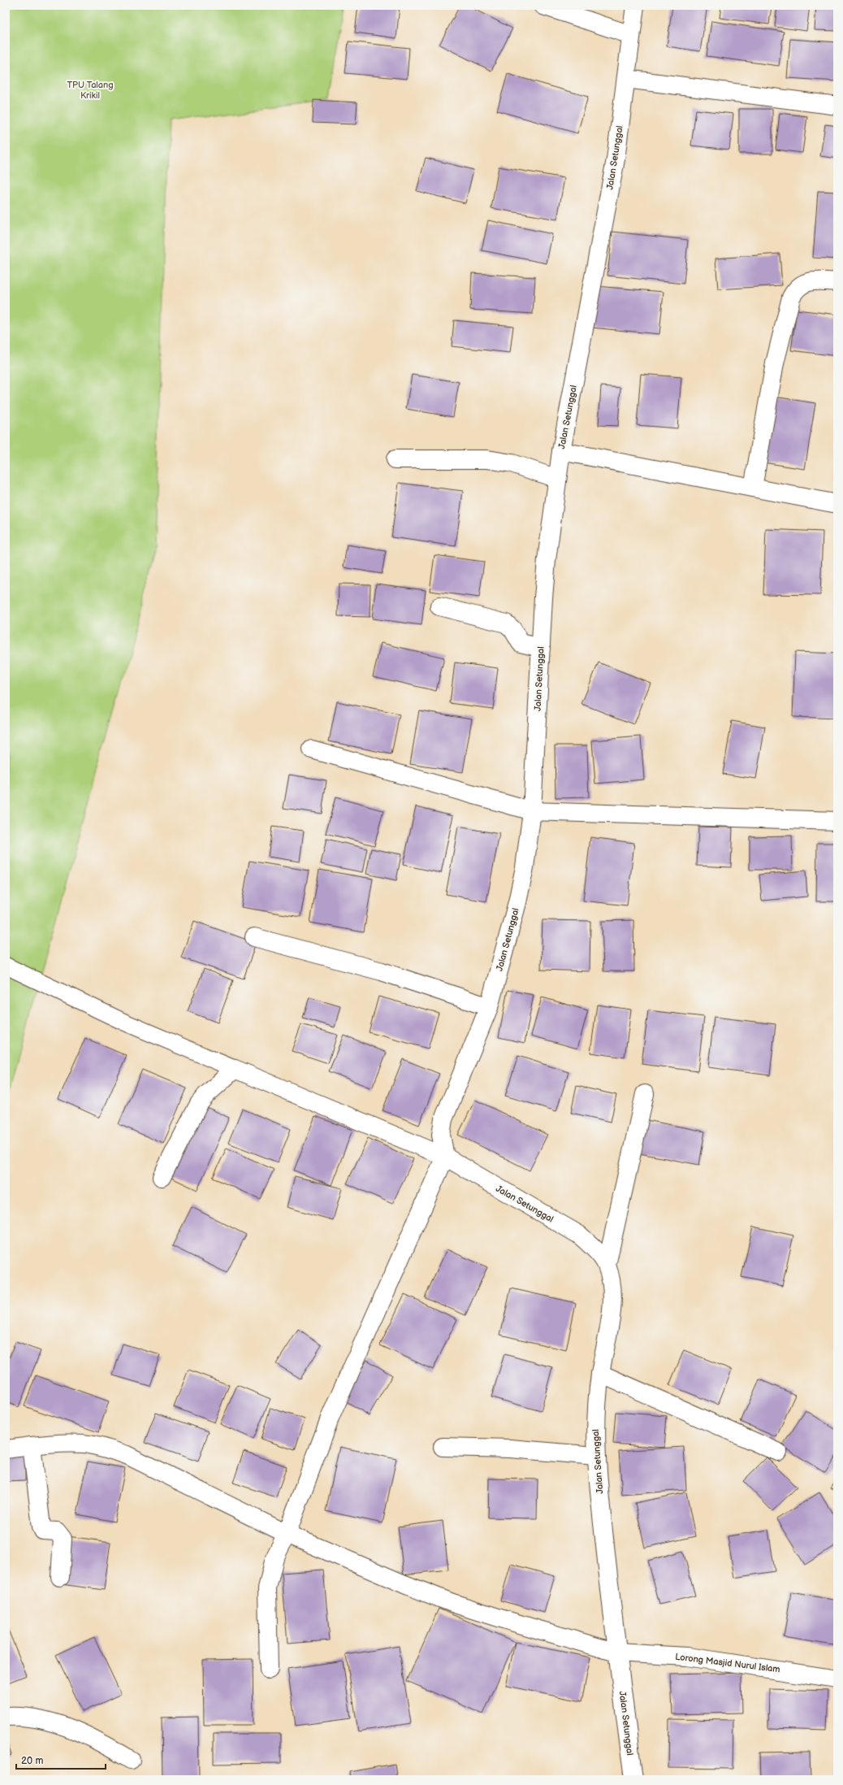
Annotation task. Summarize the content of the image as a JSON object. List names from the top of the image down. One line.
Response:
{"streets":{"street":["Jalan Setunggal","Lorong Masjid Nurul Islam"]},"crossings":[["Jalan Setunggal","Lorong Masjid Nurul Islam"]],"parks":["TPU Talang Krikil"],"scale_bar":"20 m"}
